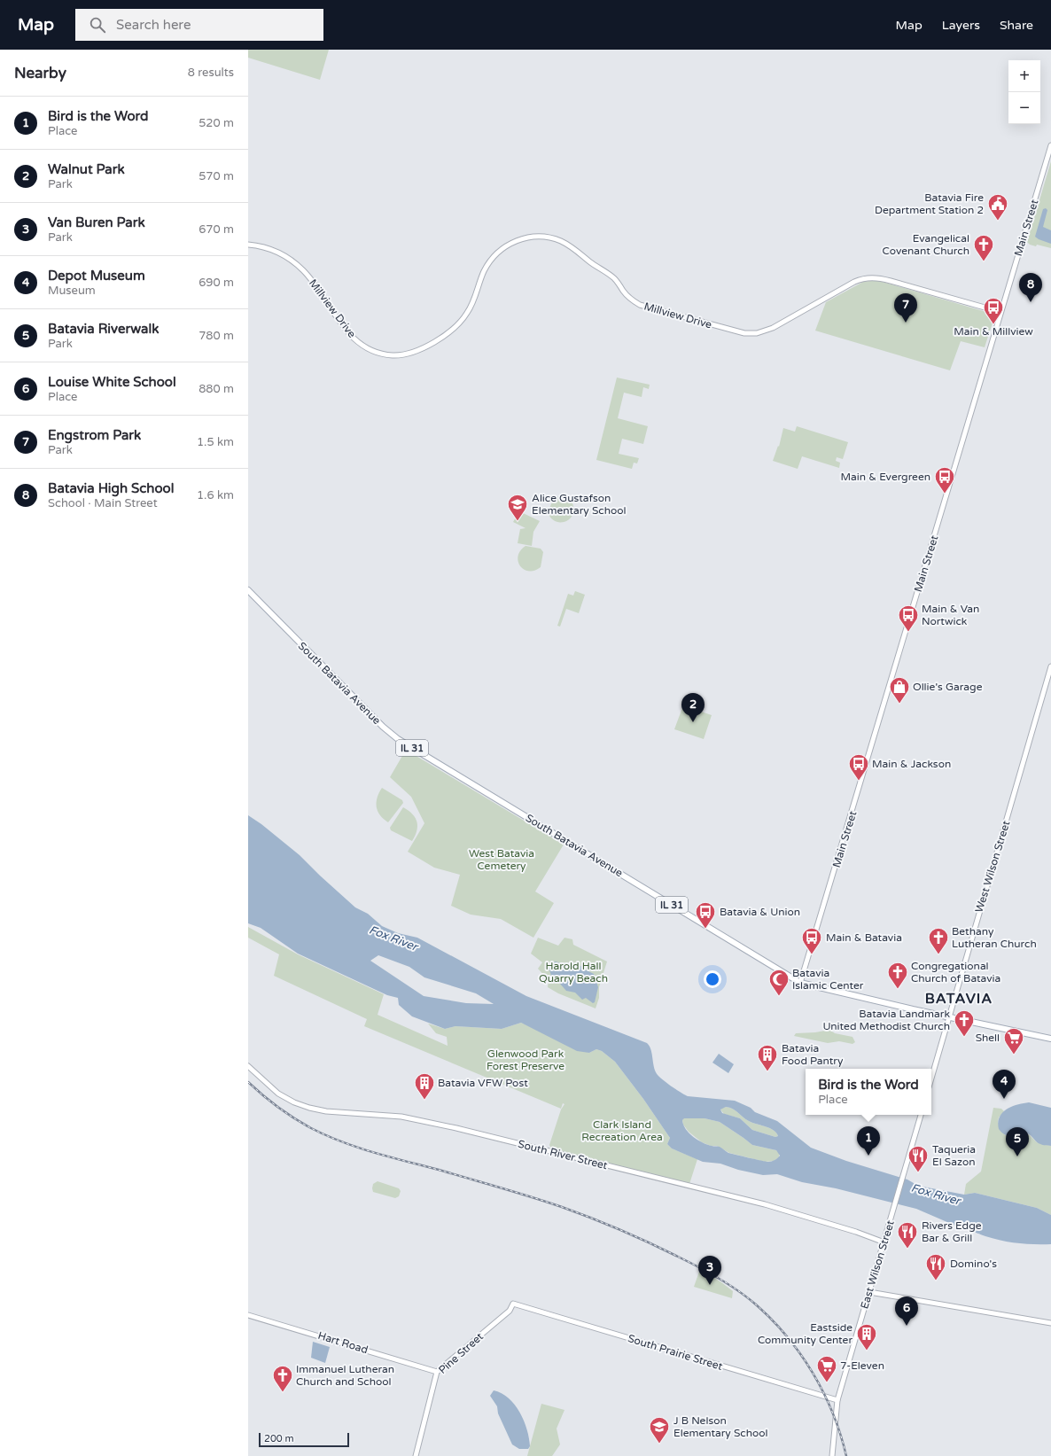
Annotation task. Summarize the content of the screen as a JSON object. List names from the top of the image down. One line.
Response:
{"streets":{"main road":["Main Street","Millview Drive","South Batavia Avenue","IL 31","West Wilson Street","South River Street","East Wilson Street","Hart Road","South Prairie Street","Pine Street"]},"crossings":[["Main Street","Millview Drive"],["Main Street","South Batavia Avenue"],["South Batavia Avenue","IL 31"],["South Batavia Avenue","West Wilson Street"],["IL 31","West Wilson Street"],["South River Street","East Wilson Street"],["East Wilson Street","South Prairie Street"],["Hart Road","Pine Street"],["South Prairie Street","Pine Street"]],"districts":["BATAVIA"],"water":["Fox River"],"parks":["West Batavia Cemetery","Harold Hall Quarry Beach","Glenwood Park Forest Preserve","Clark Island Recreation Area"],"places":{"public building":["Batavia Fire Department Station 2"],"church":["Evangelical Covenant Church","Bethany Lutheran Church","Congregational Church of Batavia","Batavia Landmark United Methodist Church","Immanuel Lutheran Church and School"],"bus stop":["Main & Millview","Main & Evergreen","Main & Van Nortwick","Main & Jackson","Batavia & Union","Main & Batavia"],"school or university":["Alice Gustafson Elementary School","J B Nelson Elementary School"],"shop":["Ollie's Garage"],"mosque":["Batavia Islamic Center"],"supermarket":["Shell","7-Eleven"],"building":["Batavia Food Pantry","Batavia VFW Post","Eastside Community Center"],"restaurant":["Taqueria El Sazon","Rivers Edge Bar & Grill","Domino's"]},"scale_bar":"200 m","page":{"header":"Map","search":"Search here","nav":["Map","Layers","Share"],"heading":["Nearby","8 results"],"map_buttons":["+","−"],"list":[{"mark":"1","name":"Bird is the Word","note":"Place","value":"520 m"},{"mark":"2","name":"Walnut Park","note":"Park","value":"570 m"},{"mark":"3","name":"Van Buren Park","note":"Park","value":"670 m"},{"mark":"4","name":"Depot Museum","note":"Museum","value":"690 m"},{"mark":"5","name":"Batavia Riverwalk","note":"Park","value":"780 m"},{"mark":"6","name":"Louise White School","note":"Place","value":"880 m"},{"mark":"7","name":"Engstrom Park","note":"Park","value":"1.5 km"},{"mark":"8","name":"Batavia High School","note":"School · Main Street","value":"1.6 km"}],"pins":["8","7","2","4","1","5","3","6"],"popup":["Bird is the Word","Place"],"scale":"200 m"}}
